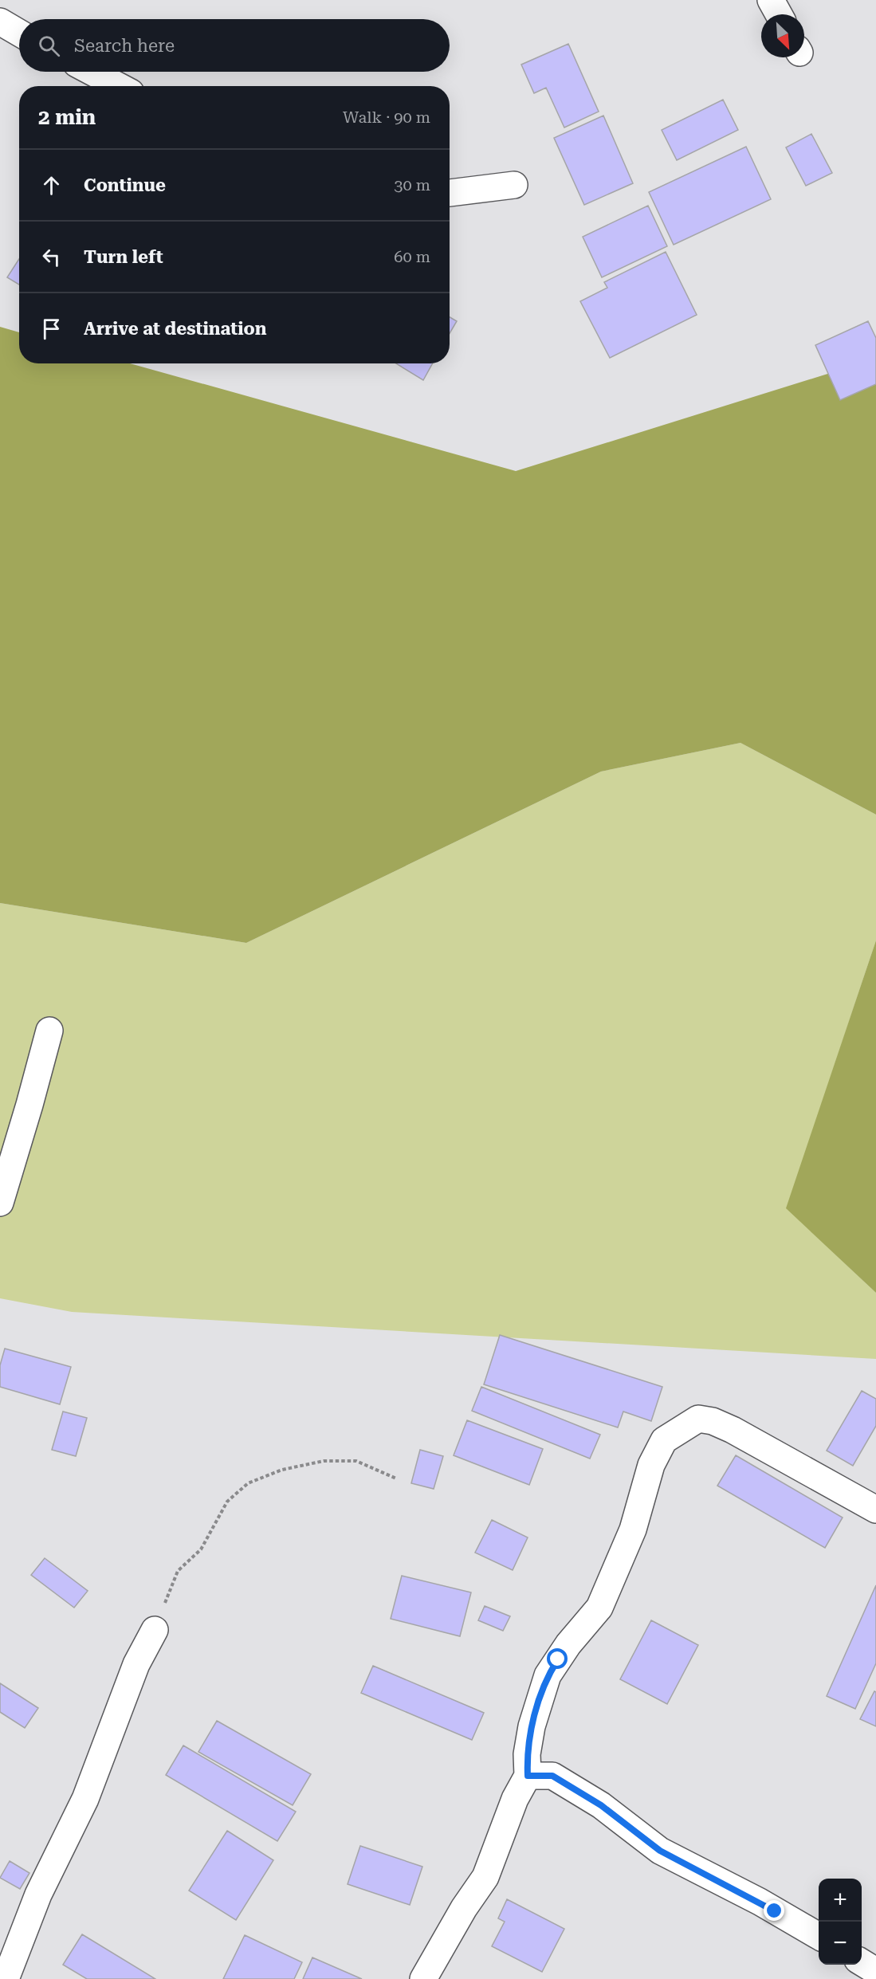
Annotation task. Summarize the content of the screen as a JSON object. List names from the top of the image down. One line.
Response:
{"north":"bottom right","page":{"search":"Search here","heading":["2 min","Walk · 90 m"],"list":[["Continue","30 m"],["Turn left","60 m"],"Arrive at destination"],"map_buttons":["+","−"]}}
